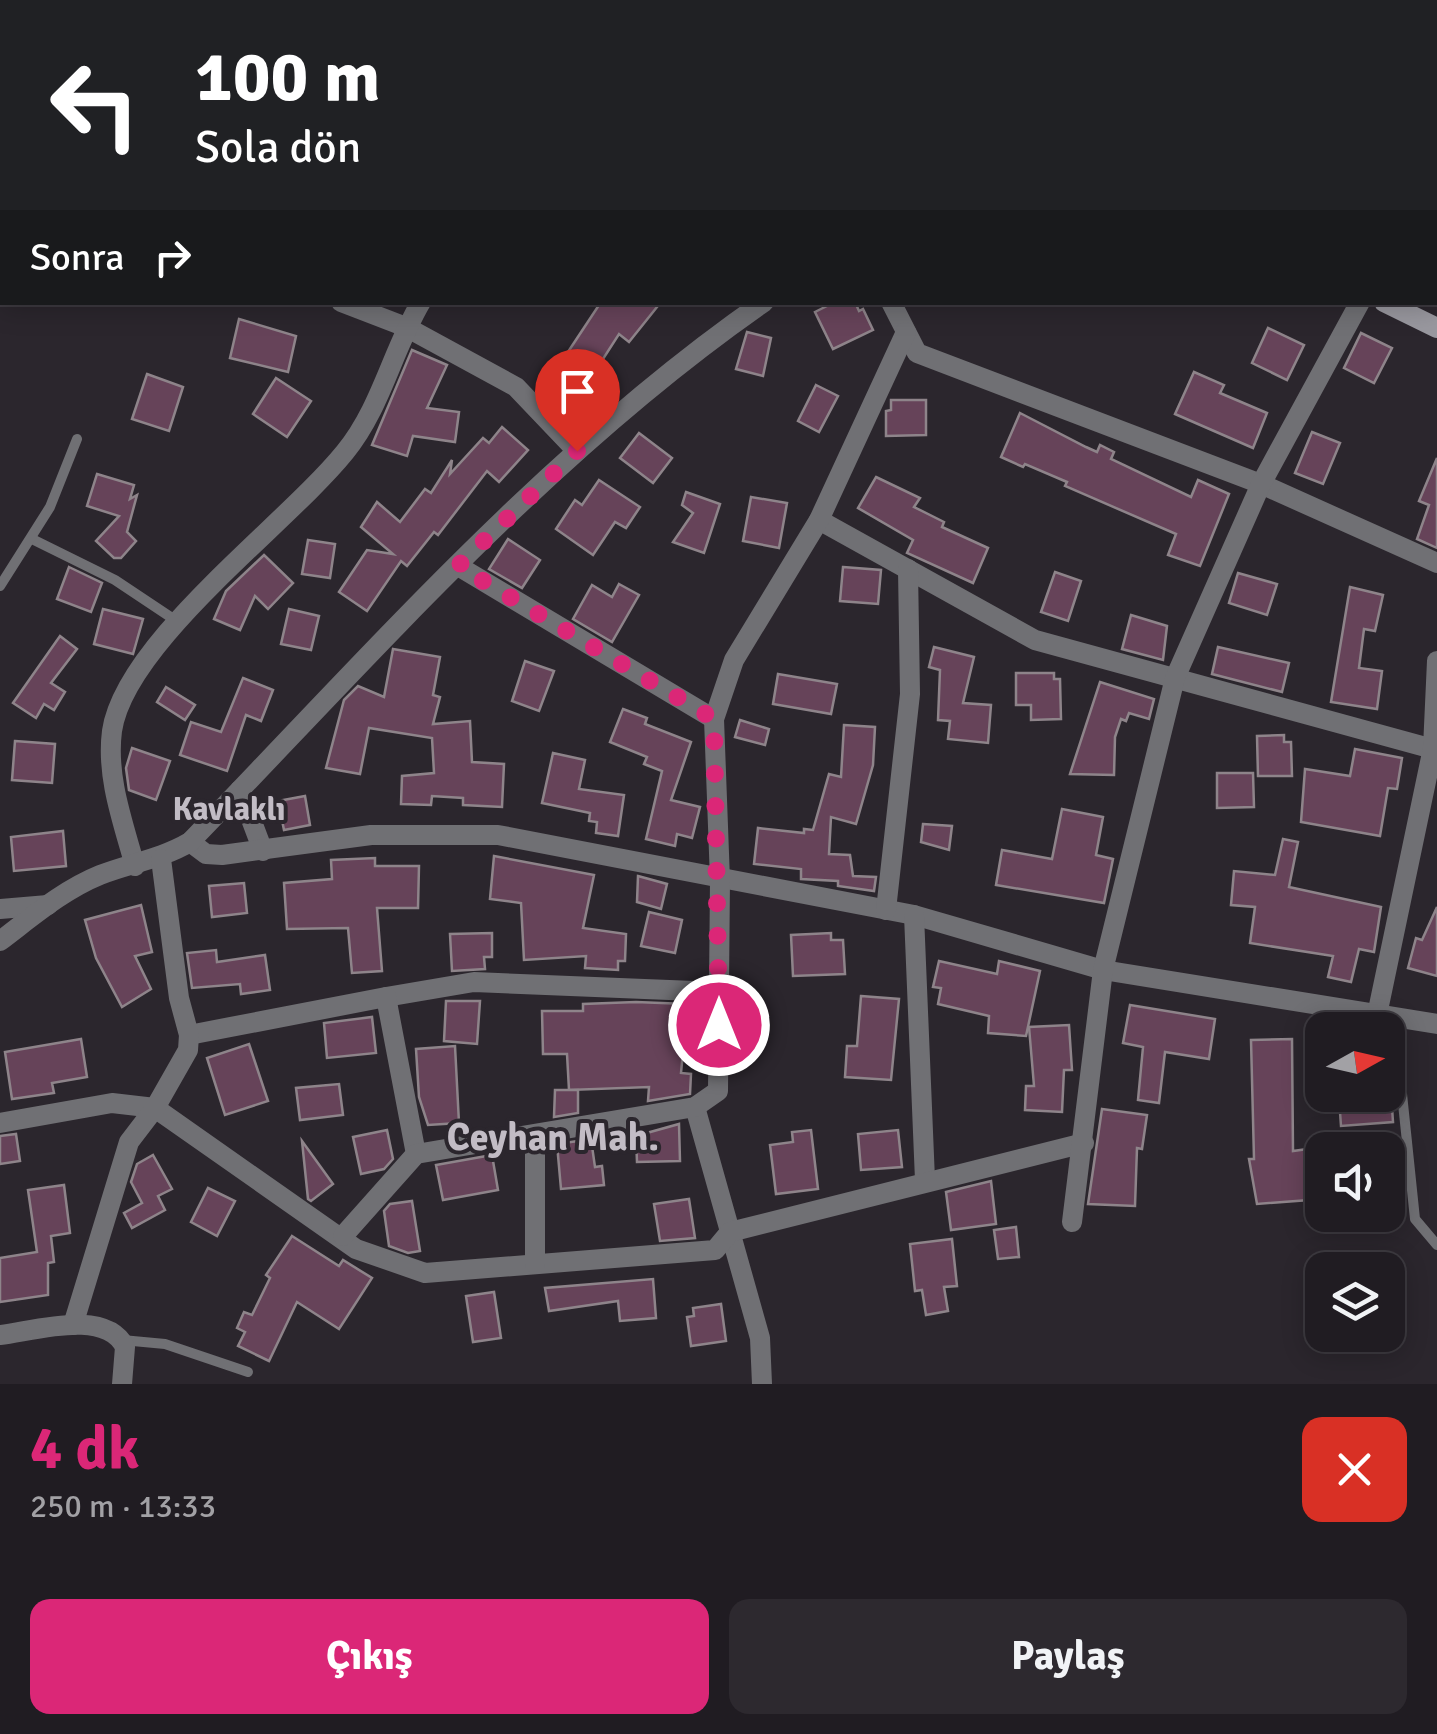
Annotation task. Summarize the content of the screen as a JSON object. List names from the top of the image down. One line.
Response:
{"districts":["Kavlaklı","Ceyhan Mah."],"north":"right","page":{"turn":["100 m","Sola dön"],"then":"Sonra","heading":["4 dk","250 m · 13:33"],"buttons":["Çıkış","Paylaş"]}}
